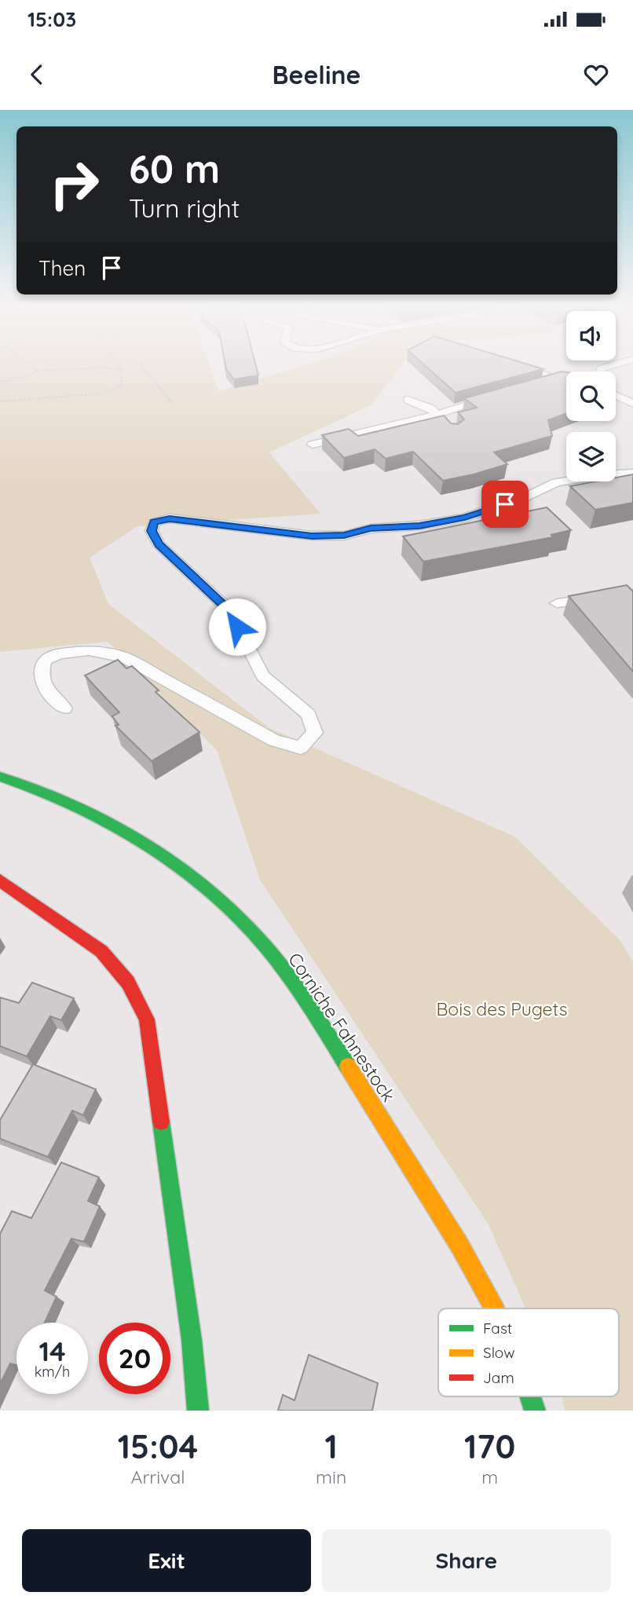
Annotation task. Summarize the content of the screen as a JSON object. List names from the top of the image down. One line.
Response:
{"streets":{"main road":["Corniche Fahnestock"]},"parks":["Bois des Pugets"],"legend":["Fast","Slow","Jam"],"page":{"status":"15:03","header":"Beeline","turn":["60 m","Turn right"],"then":"Then","speed":"14 km/h","limit":"20","eta":["15:04","Arrival","1","min","170","m"],"buttons":["Exit","Share"]}}
